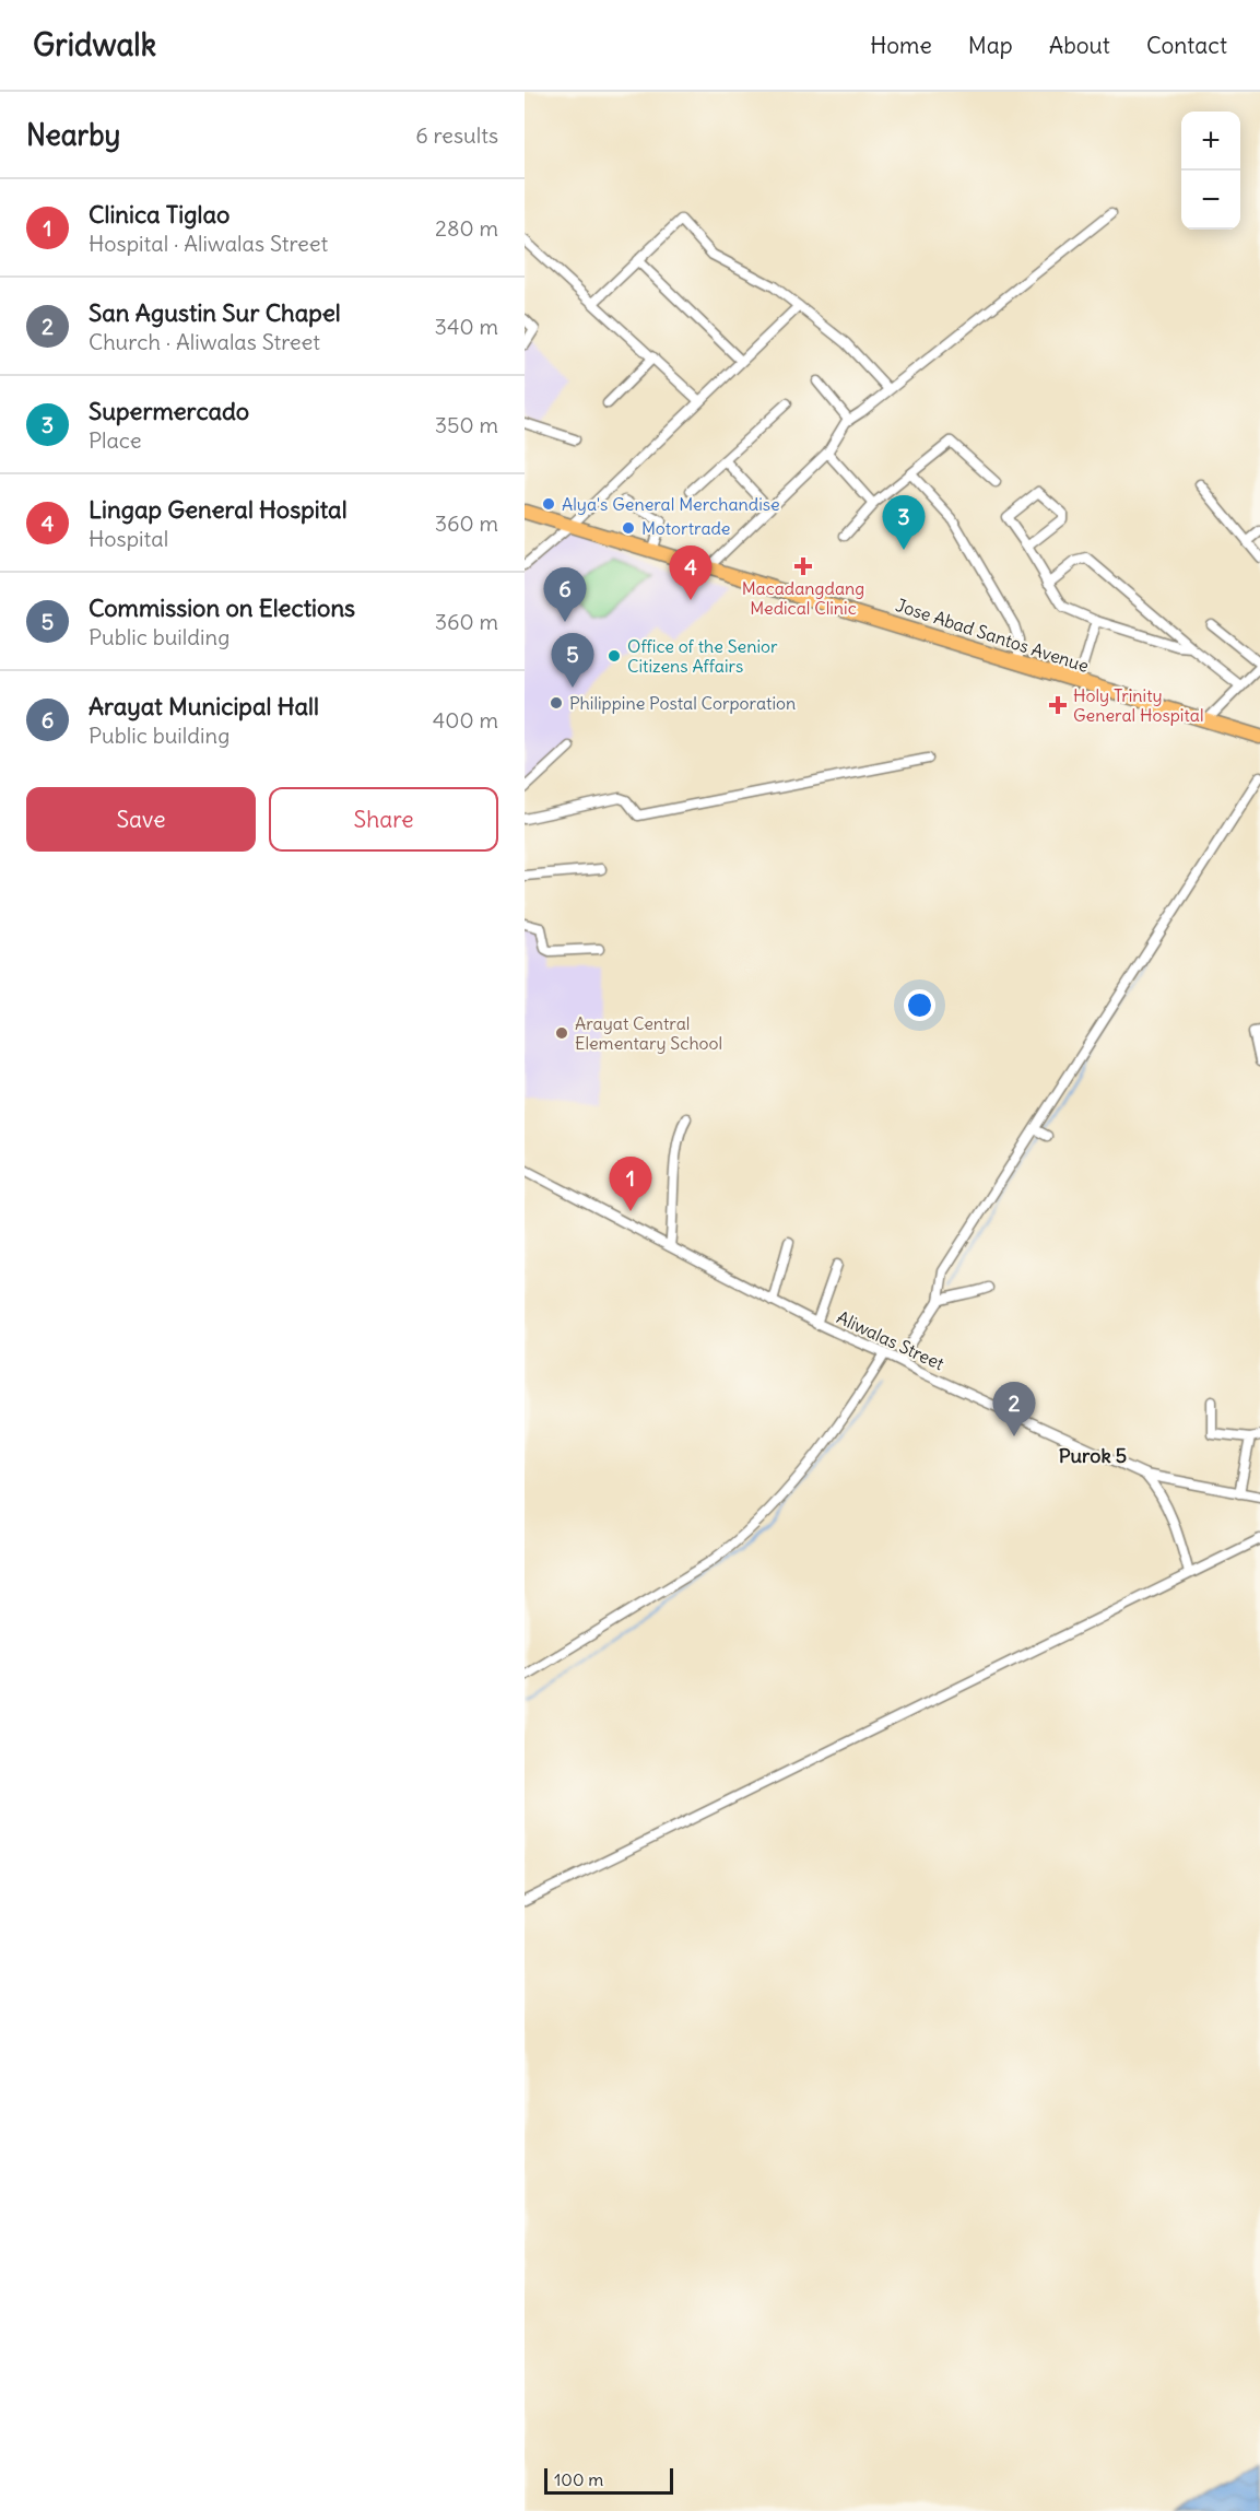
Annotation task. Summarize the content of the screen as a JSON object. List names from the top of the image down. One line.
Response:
{"streets":{"highway":["Jose Abad Santos Avenue"],"street":["Aliwalas Street"]},"districts":["Purok 5"],"places":{"other":["Alya's General Merchandise","Motortrade","Office of the Senior Citizens Affairs","Philippine Postal Corporation","Arayat Central Elementary School"],"health":["Macadangdang Medical Clinic","Holy Trinity General Hospital"]},"scale_bar":"100 m","page":{"header":"Gridwalk","nav":["Home","Map","About","Contact"],"heading":["Nearby","6 results"],"map_buttons":["+","−"],"list":[{"mark":"1","name":"Clinica Tiglao","note":"Hospital · Aliwalas Street","value":"280 m"},{"mark":"2","name":"San Agustin Sur Chapel","note":"Church · Aliwalas Street","value":"340 m"},{"mark":"3","name":"Supermercado","note":"Place","value":"350 m"},{"mark":"4","name":"Lingap General Hospital","note":"Hospital","value":"360 m"},{"mark":"5","name":"Commission on Elections","note":"Public building","value":"360 m"},{"mark":"6","name":"Arayat Municipal Hall","note":"Public building","value":"400 m"}],"pins":["3","4","6","5","1","2"],"buttons":["Save","Share"],"scale":"100 m"}}
